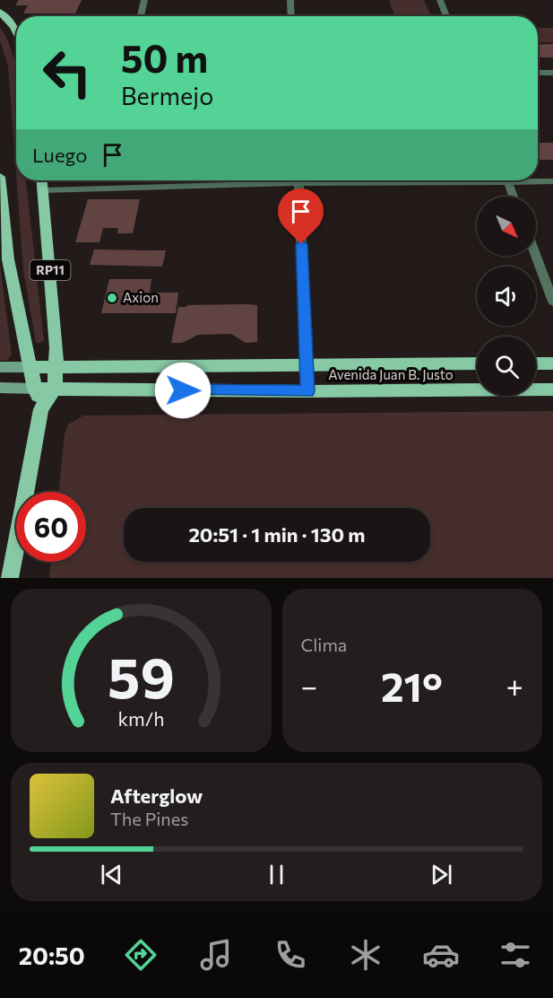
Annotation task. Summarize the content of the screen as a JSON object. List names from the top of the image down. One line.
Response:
{"streets":{"main road":["RP11","Avenida Juan B. Justo"]},"crossings":[["RP11","Avenida Juan B. Justo"]],"places":["Axion"],"north":"bottom right","page":{"turn":["50 m","Bermejo"],"then":"Luego","limit":"60","trip":"20:51 · 1 min · 130 m","tile":"Clima","heat":["−","21°","+"],"song":["Afterglow","The Pines"],"tabs":"20:50","gauge":["59","km/h"]}}
